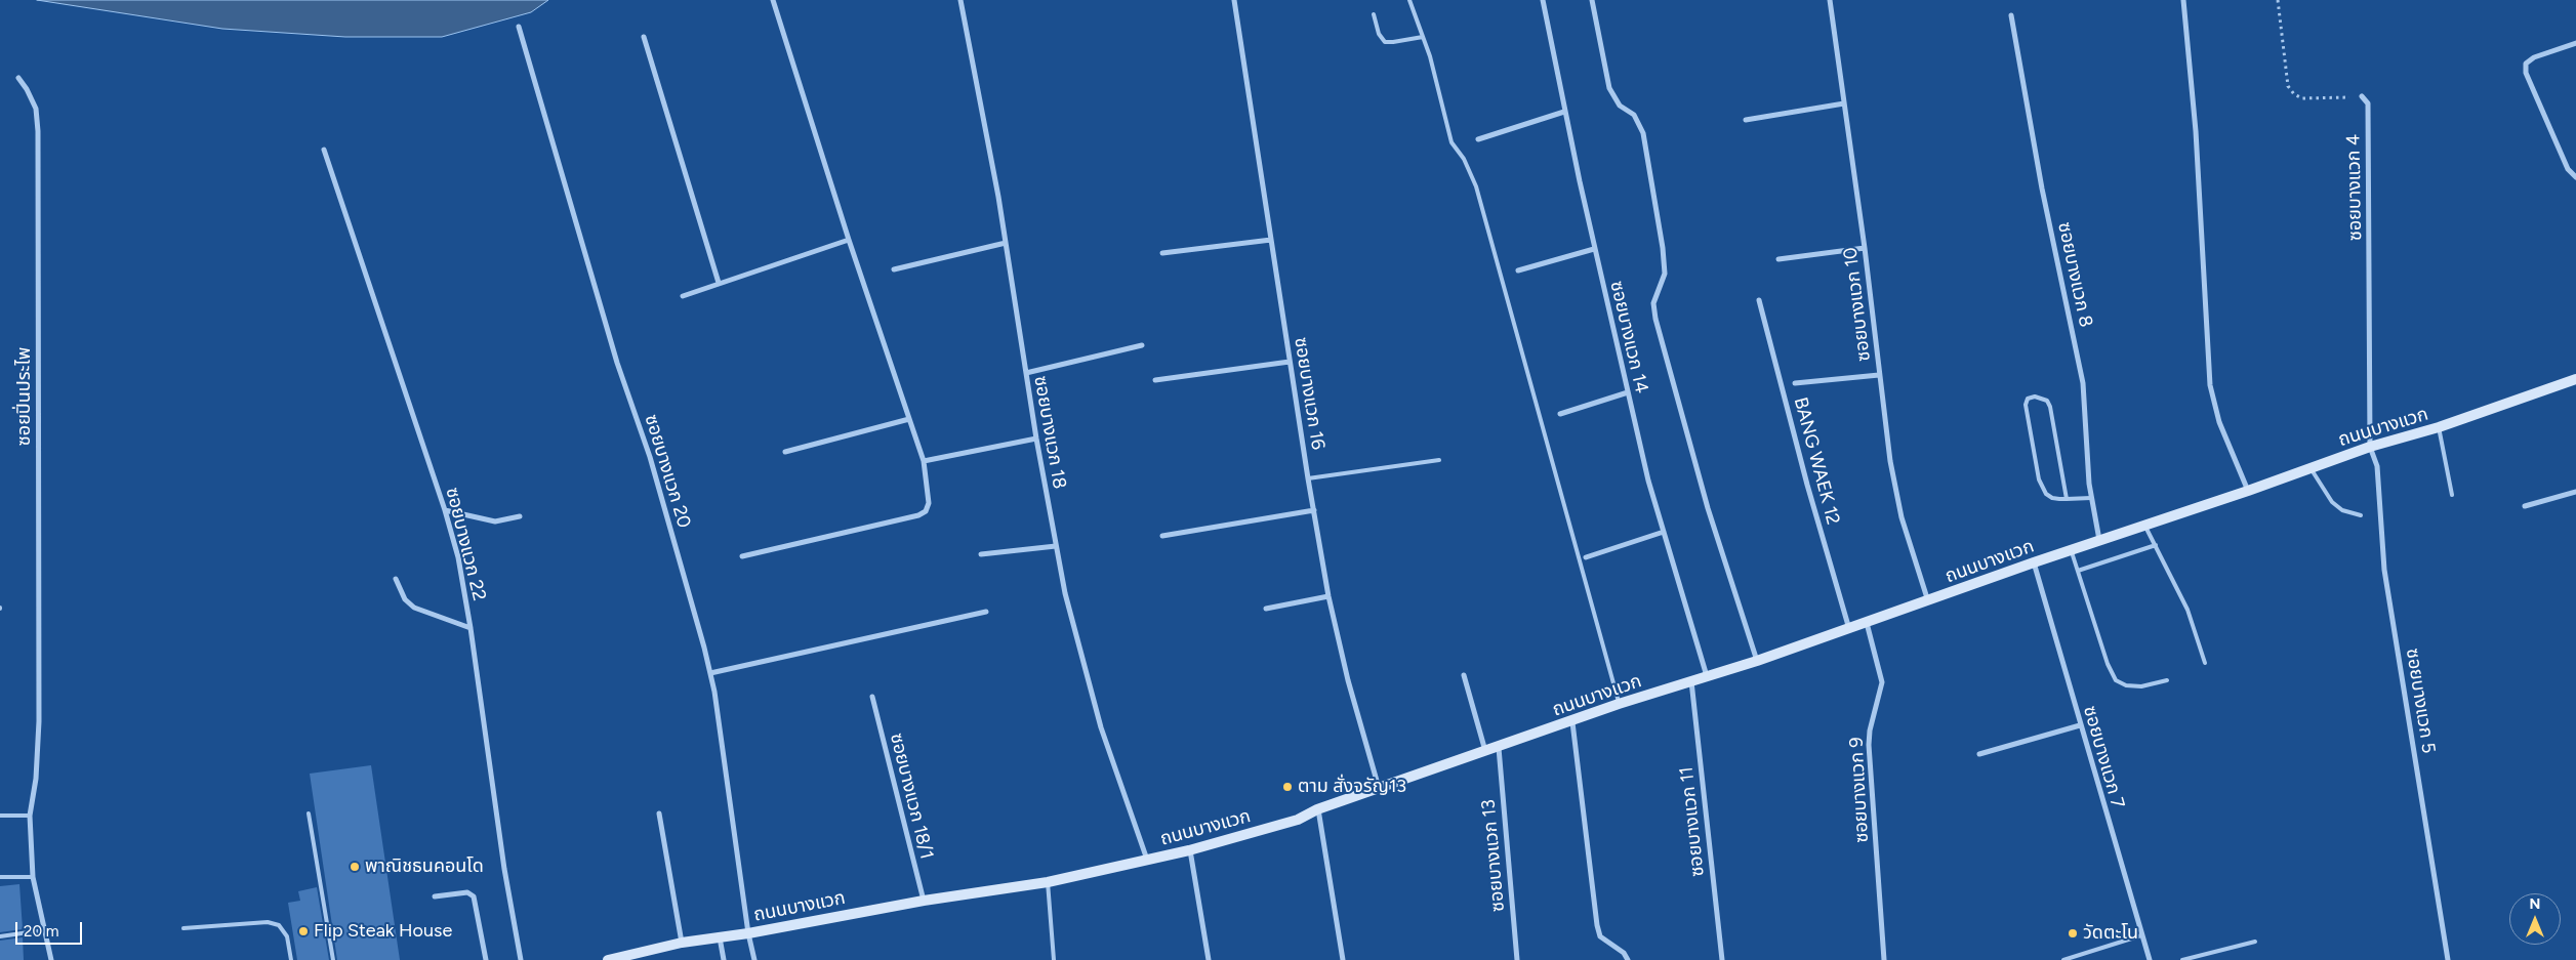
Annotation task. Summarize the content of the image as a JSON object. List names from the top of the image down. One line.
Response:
{"streets":{"main road":["ถนนบางแวก"],"street":["ซอยบางแวก 4","ซอยบางแวก 8","ซอยบางแวก 10","ซอยบางแวก 14","ซอยบางแวก 16","ซอยปิ่นประไพ","ซอยบางแวก 18","BANG WAEK 12","ซอยบางแวก 20","ซอยบางแวก 22","ซอยบางแวก 5","ซอยบางแวก 7","ซอยบางแวก 9","ซอยบางแวก 18/1","ซอยบางแวก 11","ซอยบางแวก 13"]},"crossings":[["ซอยบางแวก 4","ถนนบางแวก"],["ซอยบางแวก 4","ซอยบางแวก 5"],["ซอยบางแวก 8","ถนนบางแวก"],["ซอยบางแวก 10","ถนนบางแวก"],["ซอยบางแวก 14","ถนนบางแวก"],["ซอยบางแวก 16","ถนนบางแวก"],["ถนนบางแวก","ซอยบางแวก 18"],["ถนนบางแวก","BANG WAEK 12"],["ถนนบางแวก","ซอยบางแวก 20"],["ถนนบางแวก","ซอยบางแวก 5"],["ถนนบางแวก","ซอยบางแวก 7"],["ถนนบางแวก","ซอยบางแวก 9"],["ถนนบางแวก","ซอยบางแวก 18/1"],["ถนนบางแวก","ซอยบางแวก 11"],["ถนนบางแวก","ซอยบางแวก 13"]],"places":["ตาม สั่งจรัญ13","พาณิชธนคอนโด","Flip Steak House","วัดตะโน"],"scale_bar":"20 m","north":"top"}
